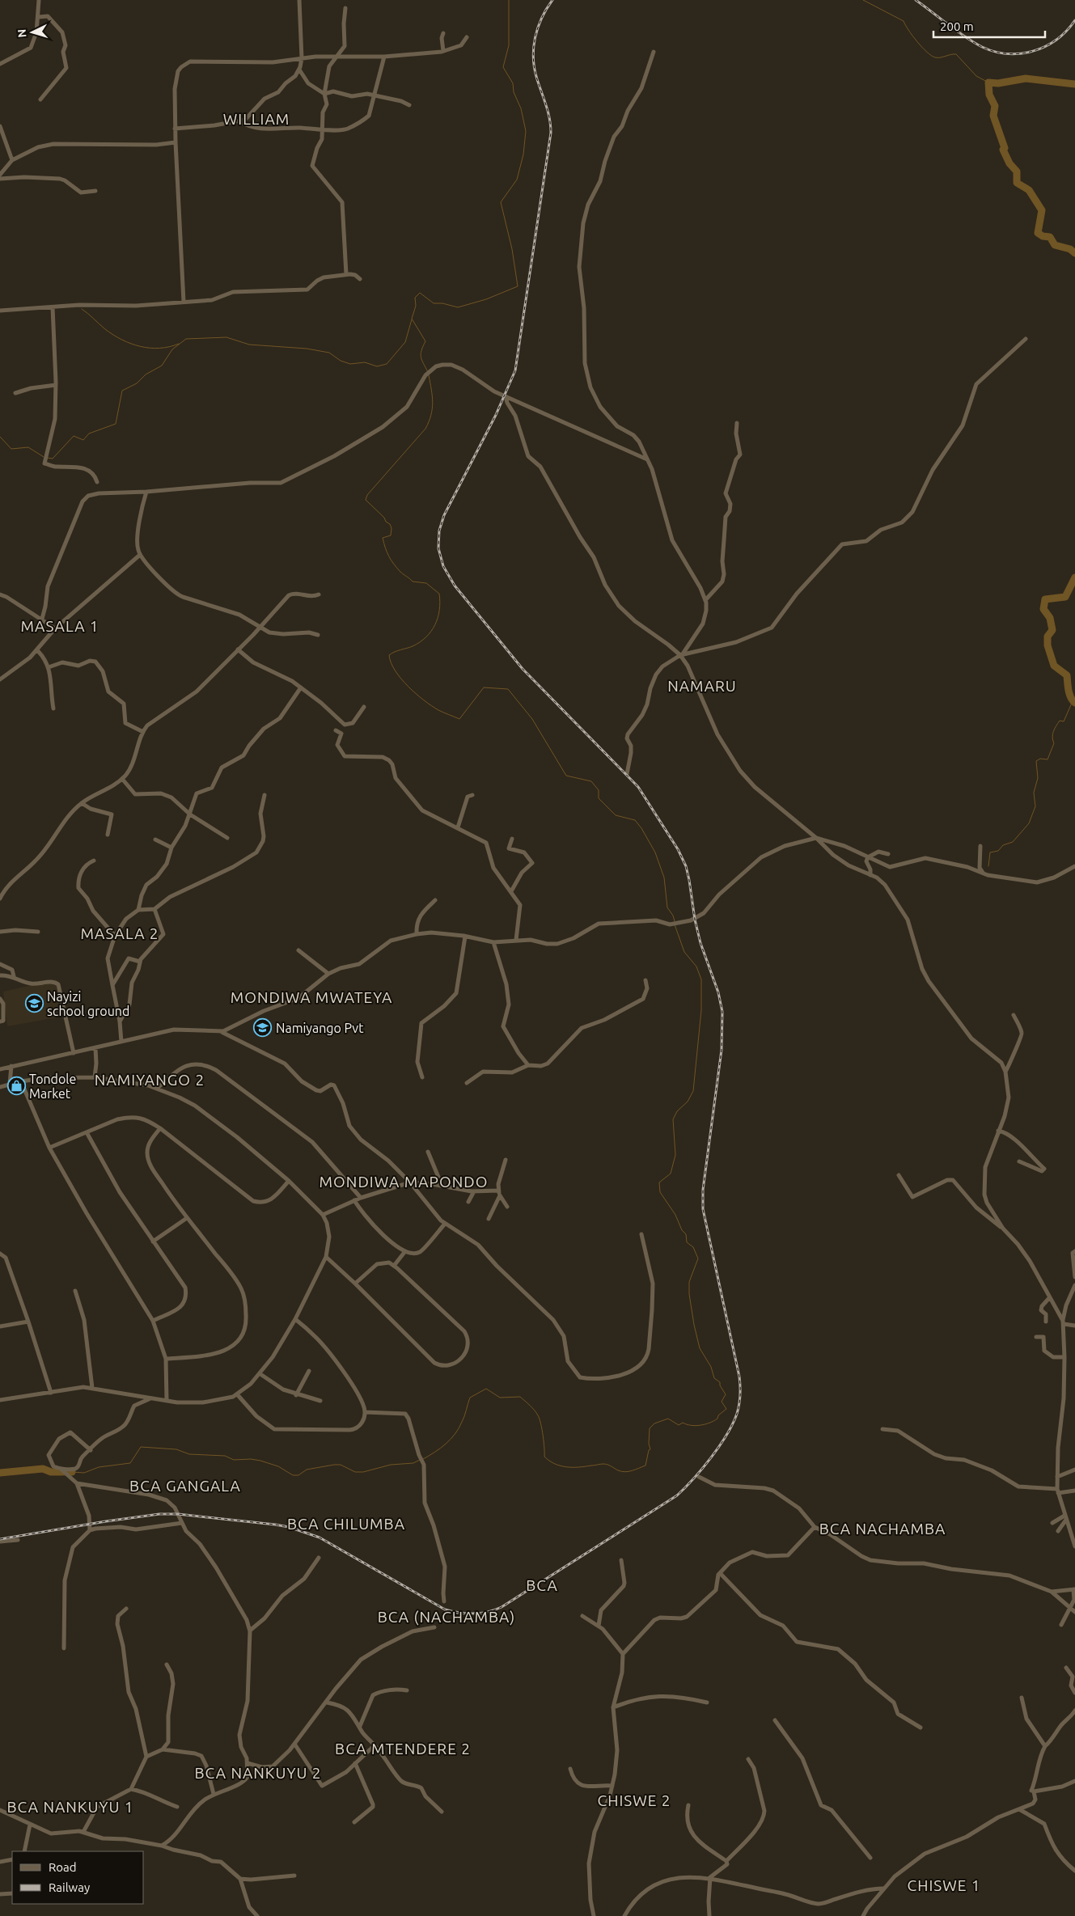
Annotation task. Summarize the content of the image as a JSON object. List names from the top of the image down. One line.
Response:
{"districts":["WILLIAM","MASALA 1","NAMARU","MASALA 2","MONDIWA MWATEYA","NAMIYANGO 2","MONDIWA MAPONDO","BCA GANGALA","BCA CHILUMBA","BCA NACHAMBA","BCA","BCA (NACHAMBA)","BCA MTENDERE 2","BCA NANKUYU 2","CHISWE 2","BCA NANKUYU 1","CHISWE 1"],"places":{"school or university":["Nayizi school ground","Namiyango Pvt"],"shop":["Tondole Market"]},"legend":["Road","Railway"],"scale_bar":"200 m","north":"left"}
